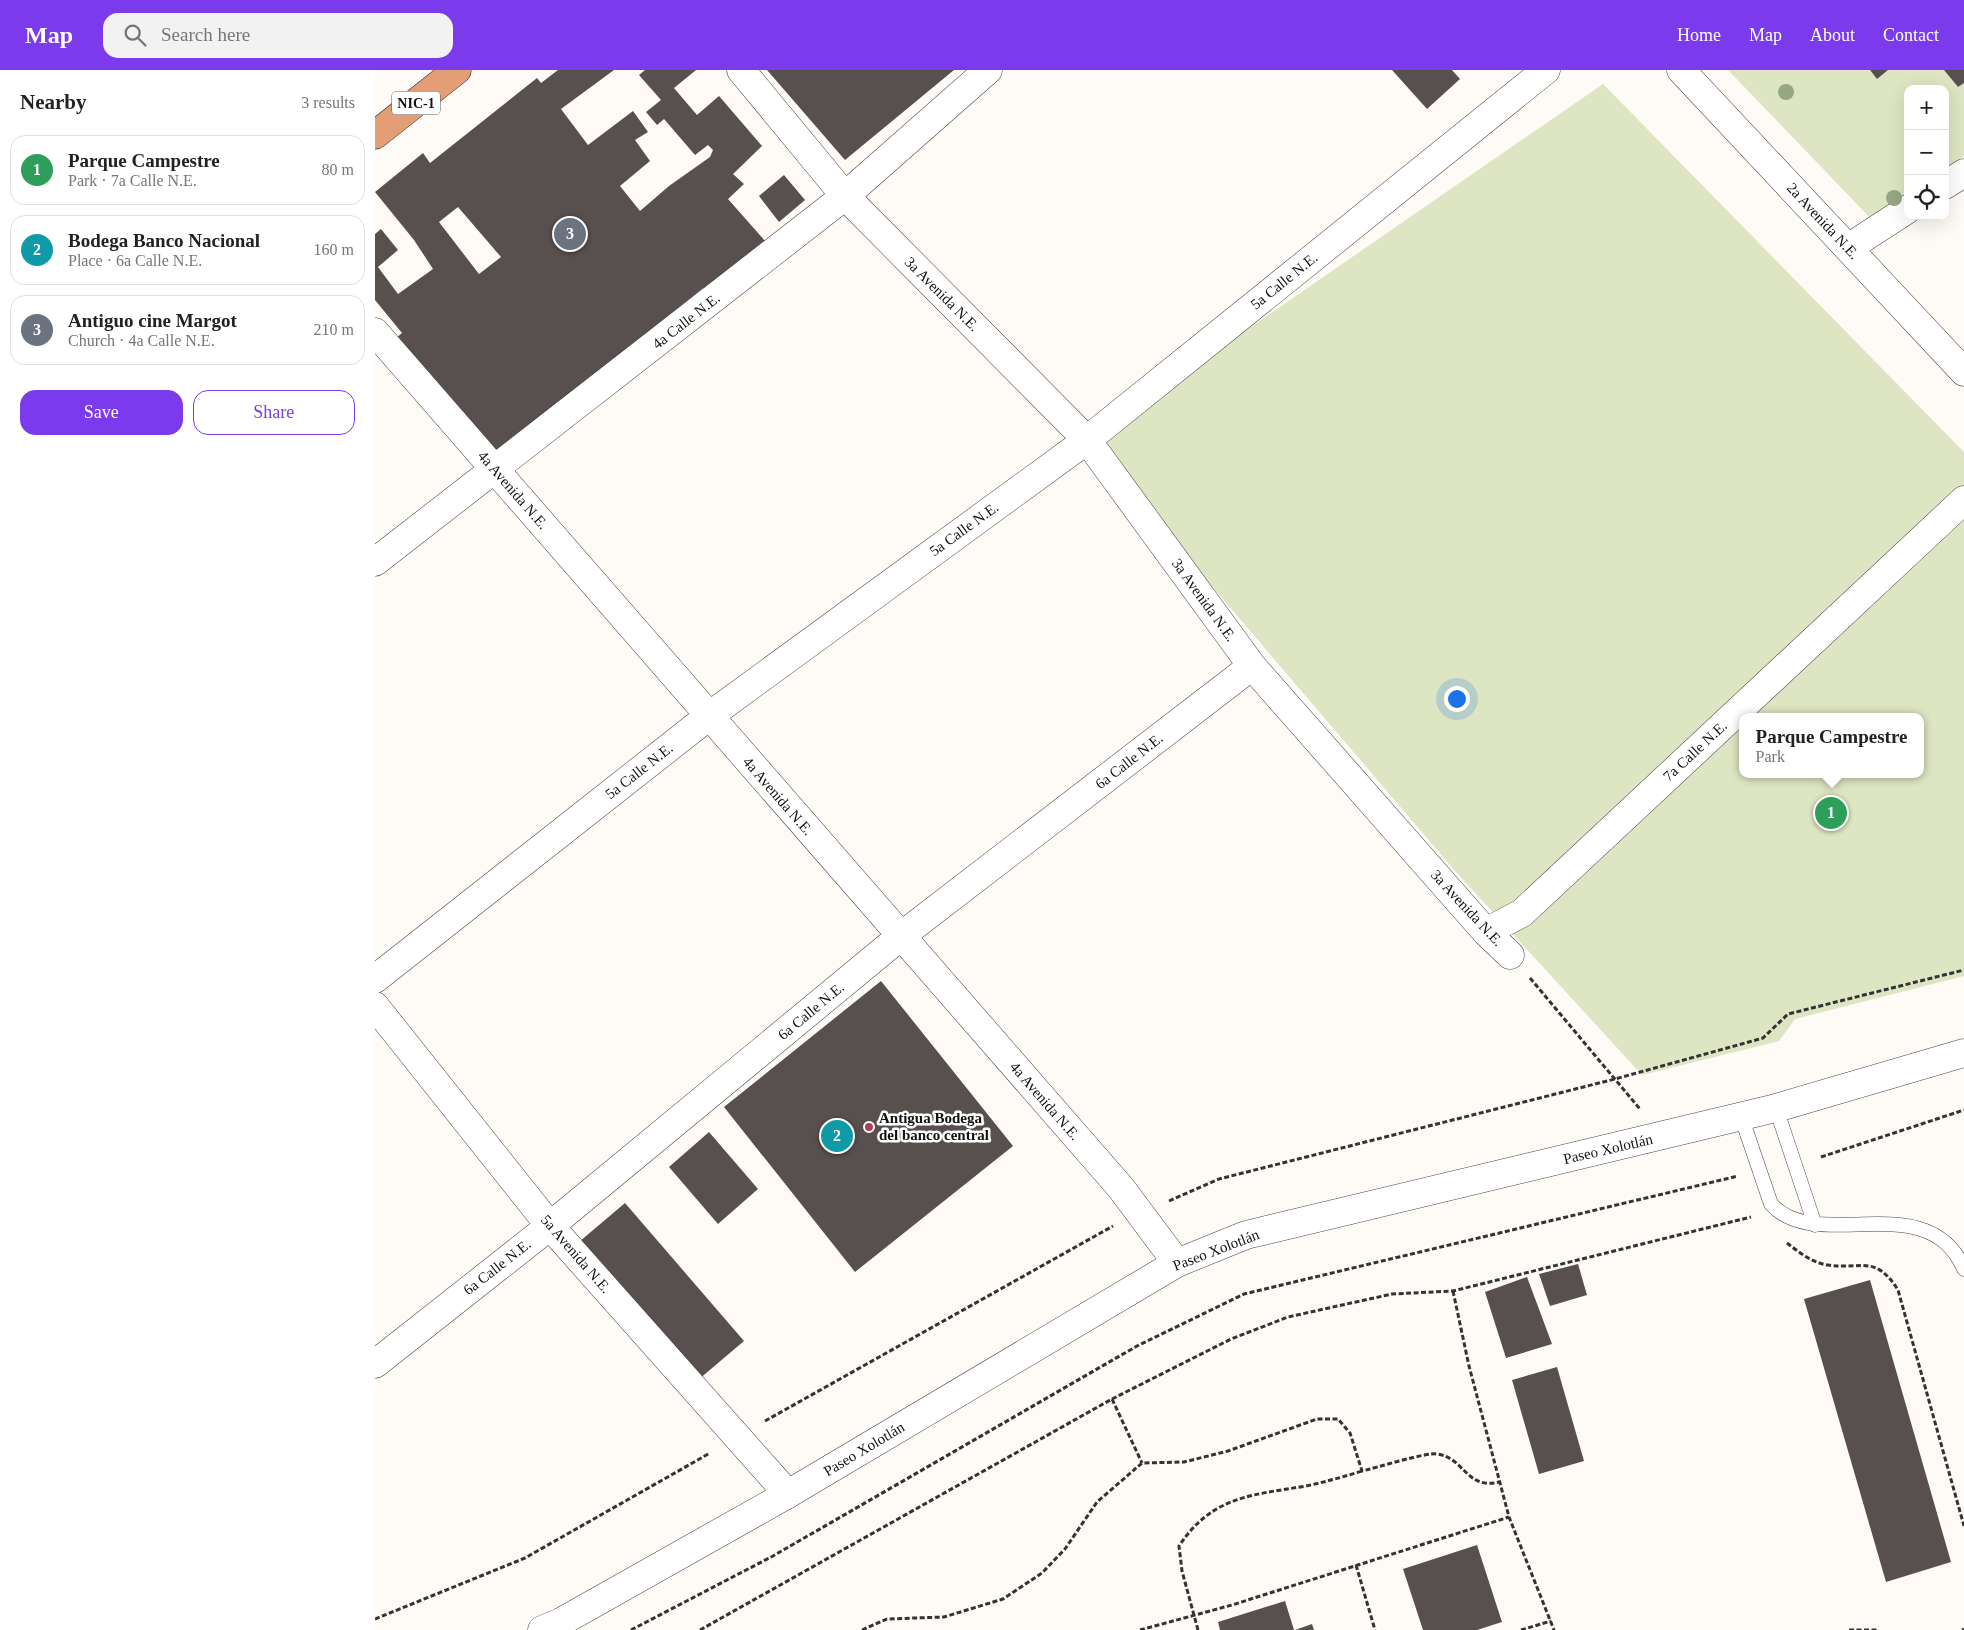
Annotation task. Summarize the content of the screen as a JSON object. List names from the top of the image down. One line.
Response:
{"streets":{"highway":["NIC-1"],"street":["2a Avenida N.E.","5a Calle N.E.","3a Avenida N.E.","4a Calle N.E.","4a Avenida N.E.","7a Calle N.E.","6a Calle N.E.","Paseo Xolotlán","5a Avenida N.E."]},"crossings":[["5a Calle N.E.","3a Avenida N.E."],["5a Calle N.E.","4a Avenida N.E."],["3a Avenida N.E.","4a Calle N.E."],["3a Avenida N.E.","7a Calle N.E."],["3a Avenida N.E.","6a Calle N.E."],["3a Avenida N.E.","Paseo Xolotlán"],["4a Calle N.E.","4a Avenida N.E."],["4a Avenida N.E.","6a Calle N.E."],["4a Avenida N.E.","Paseo Xolotlán"],["6a Calle N.E.","5a Avenida N.E."],["Paseo Xolotlán","5a Avenida N.E."]],"places":["Antigua Bodega del banco central"],"page":{"header":"Map","search":"Search here","nav":["Home","Map","About","Contact"],"heading":["Nearby","3 results"],"map_buttons":["+","−"],"list":[{"mark":"1","name":"Parque Campestre","note":"Park · 7a Calle N.E.","value":"80 m"},{"mark":"2","name":"Bodega Banco Nacional","note":"Place · 6a Calle N.E.","value":"160 m"},{"mark":"3","name":"Antiguo cine Margot","note":"Church · 4a Calle N.E.","value":"210 m"}],"pins":["3","1","2"],"buttons":["Save","Share"],"popup":["Parque Campestre","Park"]}}
